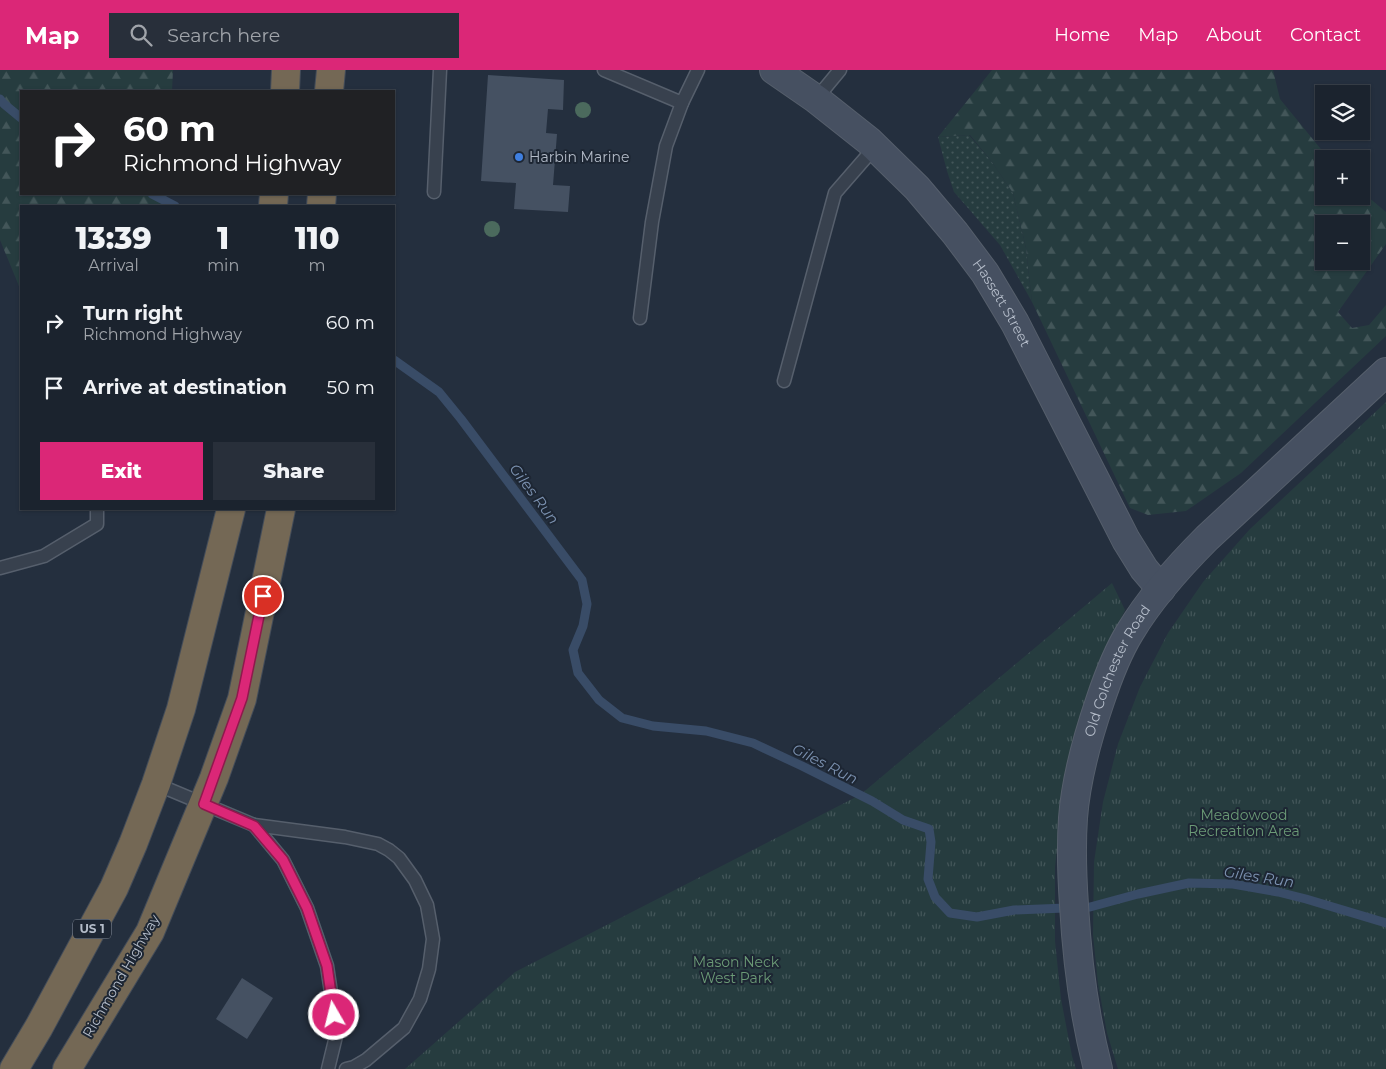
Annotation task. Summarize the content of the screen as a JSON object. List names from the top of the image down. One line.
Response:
{"streets":{"highway":["US 1","Richmond Highway"],"street":["Hassett Street","Old Colchester Road"]},"crossings":[["Hassett Street","Old Colchester Road"]],"water":["Giles Run"],"parks":["Meadowood Recreation Area","Mason Neck West Park"],"places":["Harbin Marine"],"page":{"header":"Map","search":"Search here","nav":["Home","Map","About","Contact"],"map_buttons":["+","−"],"turn":["60 m","Richmond Highway"],"eta":["13:39","Arrival","1","min","110","m"],"list":[{"name":"Turn right","note":"Richmond Highway","value":"60 m"},{"name":"Arrive at destination","value":"50 m"}],"buttons":["Exit","Share"]}}
